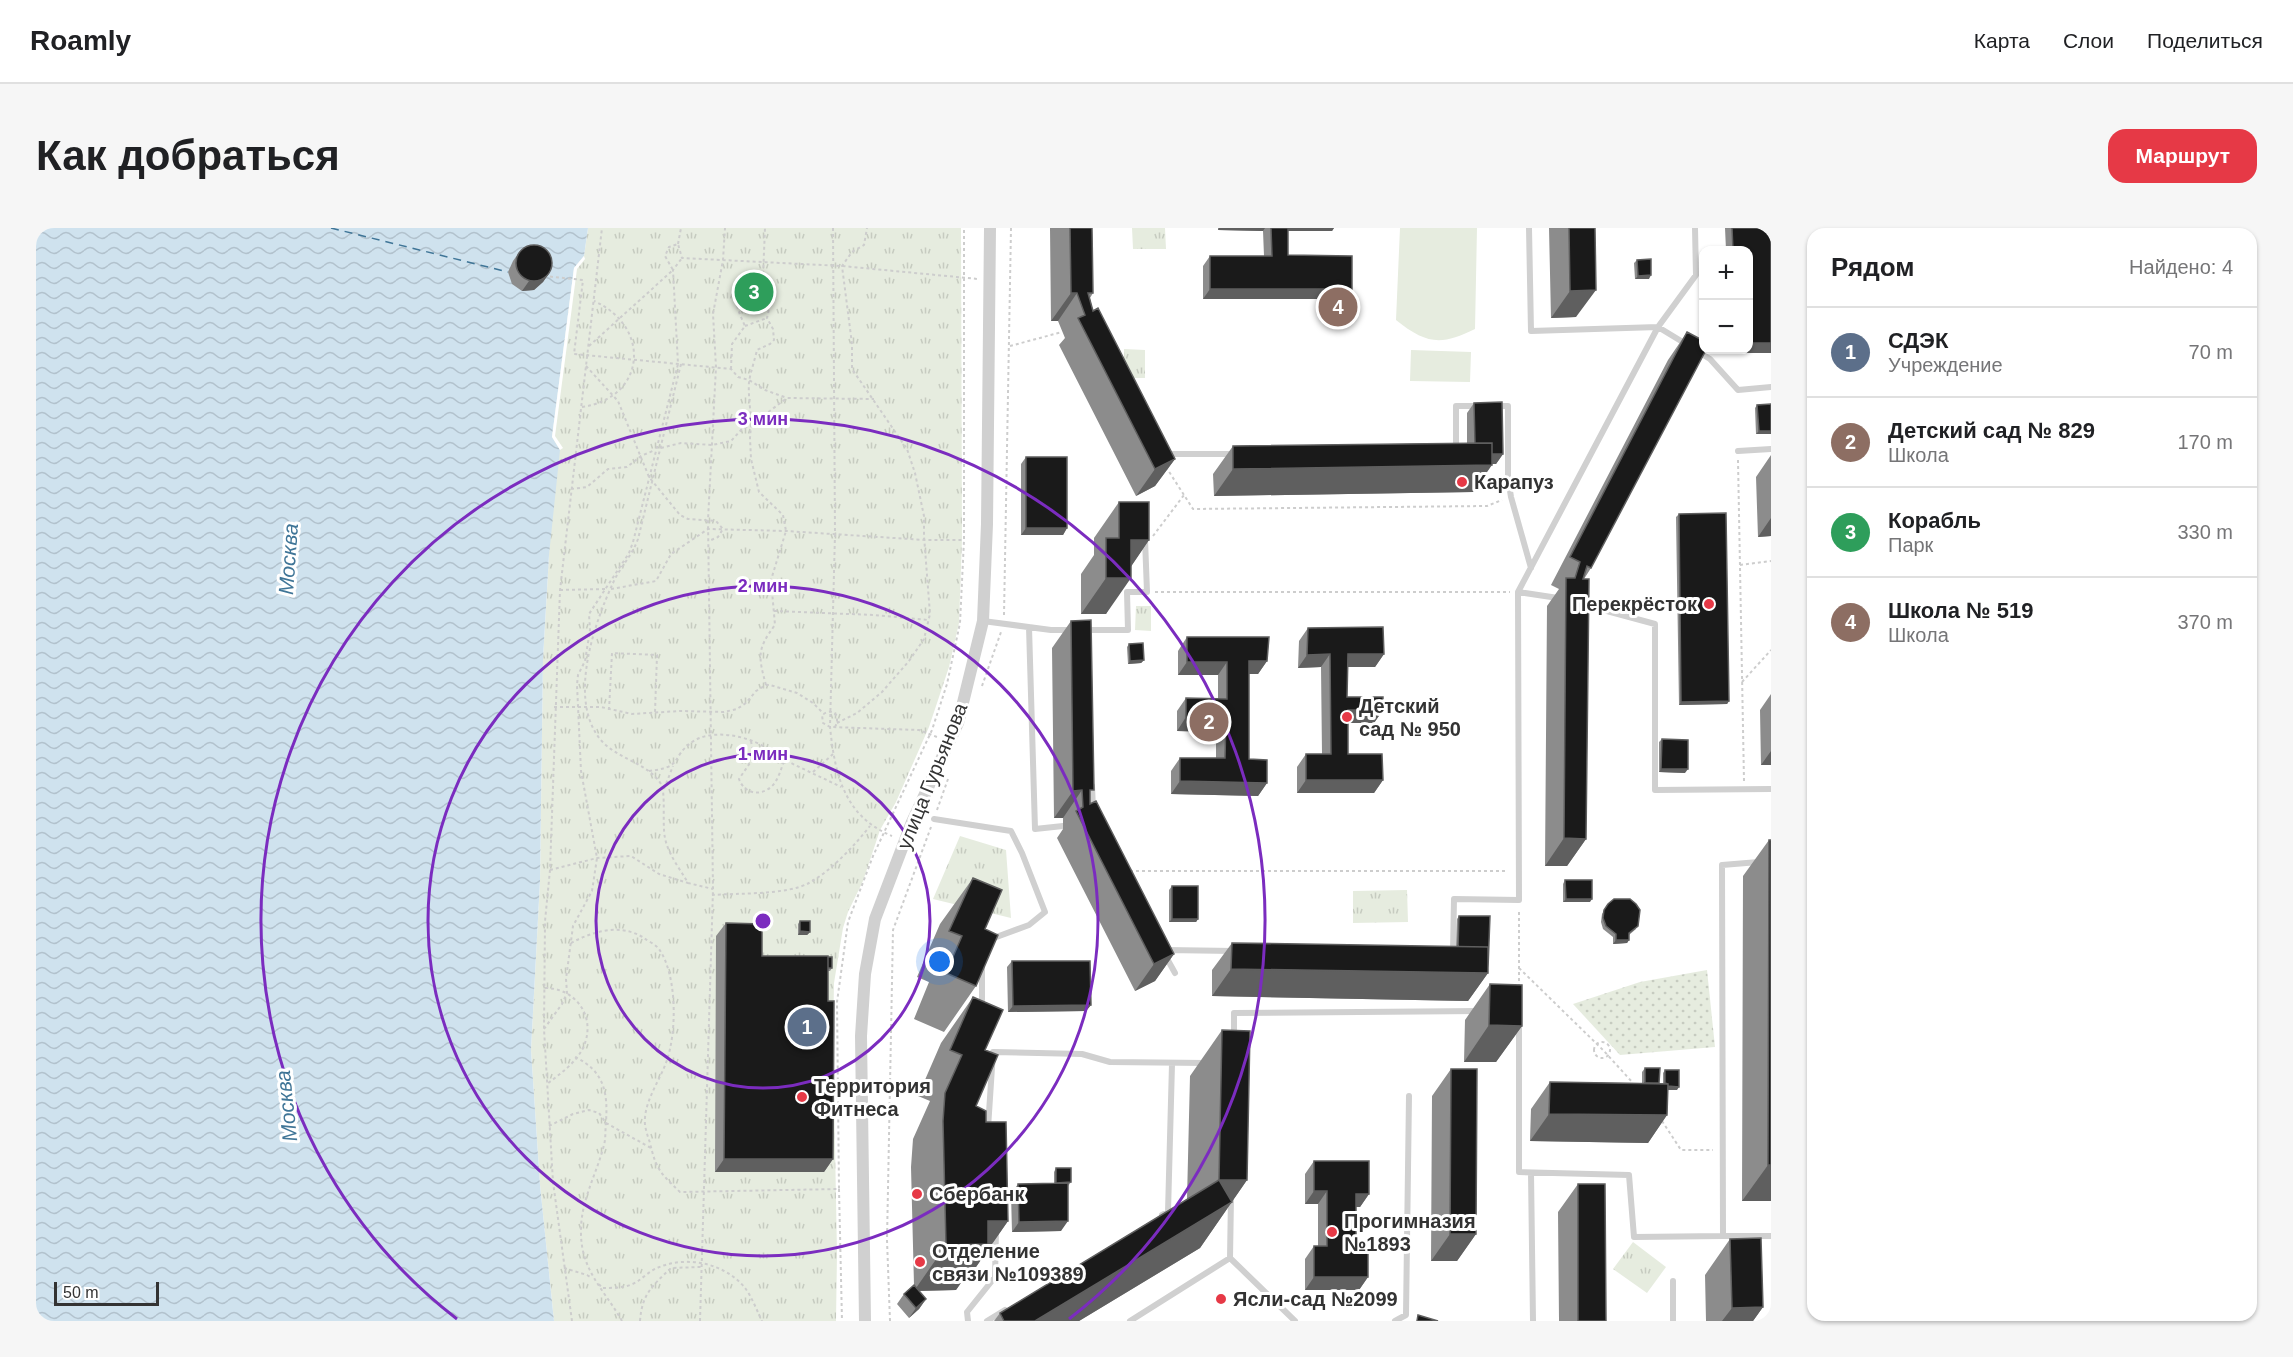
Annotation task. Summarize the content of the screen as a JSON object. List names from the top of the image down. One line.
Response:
{"streets":{"street":["улица Гурьянова"]},"water":["Москва"],"places":["Карапуз","Перекрёсток","Детский сад № 950","Территория Фитнеса","Сбербанк","Прогимназия №1893","Отделение связи №109389","Ясли-сад №2099"],"scale_bar":"50 m","page":{"header":"Roamly","nav":["Карта","Слои","Поделиться"],"buttons":"Маршрут","title":"Как добраться","heading":["Рядом","Найдено: 4"],"map_buttons":["+","−"],"pins":["3","4","2","1"],"list":[{"mark":"1","name":"СДЭК","note":"Учреждение","value":"70 m"},{"mark":"2","name":"Детский сад № 829","note":"Школа","value":"170 m"},{"mark":"3","name":"Корабль","note":"Парк","value":"330 m"},{"mark":"4","name":"Школа № 519","note":"Школа","value":"370 m"}],"scale":"50 m"},"rings":["3 мин","2 мин","1 мин"]}
